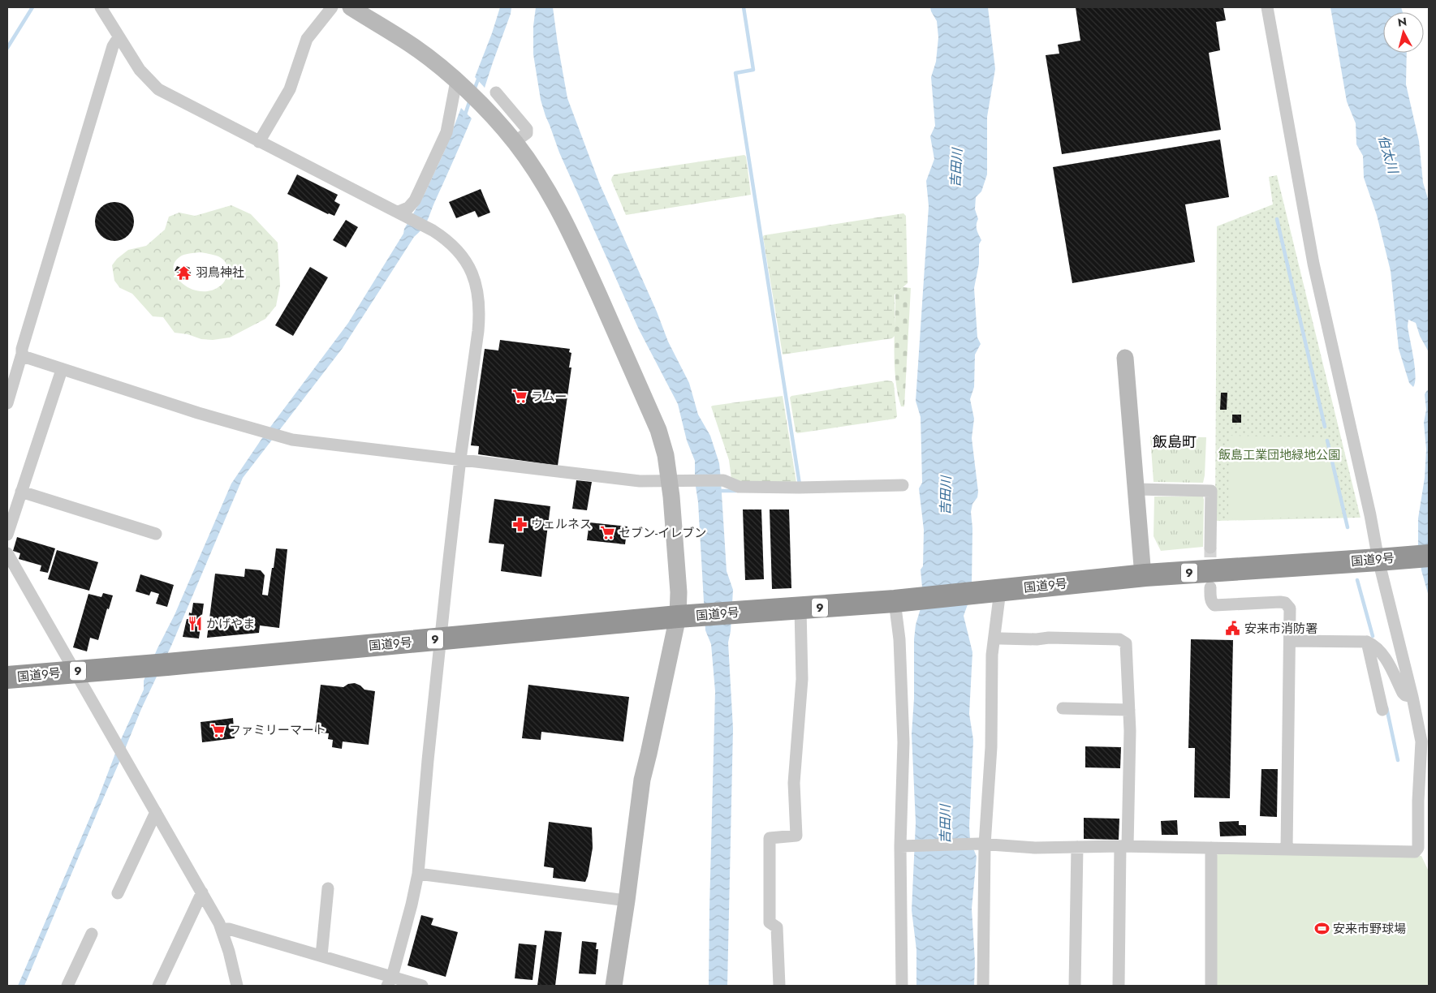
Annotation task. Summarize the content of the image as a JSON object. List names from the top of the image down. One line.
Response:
{"streets":{"highway":["国道9号","9"]},"districts":["飯島町"],"water":["伯太川","吉田川"],"parks":["飯島工業団地緑地公園"],"places":{"temple":["羽鳥神社"],"supermarket":["ラムー","セブン-イレブン","ファミリーマート"],"pharmacy":["ウェルネス"],"restaurant":["かげやま"],"public building":["安来市消防署"],"sports":["安来市野球場"]},"north":"top"}
